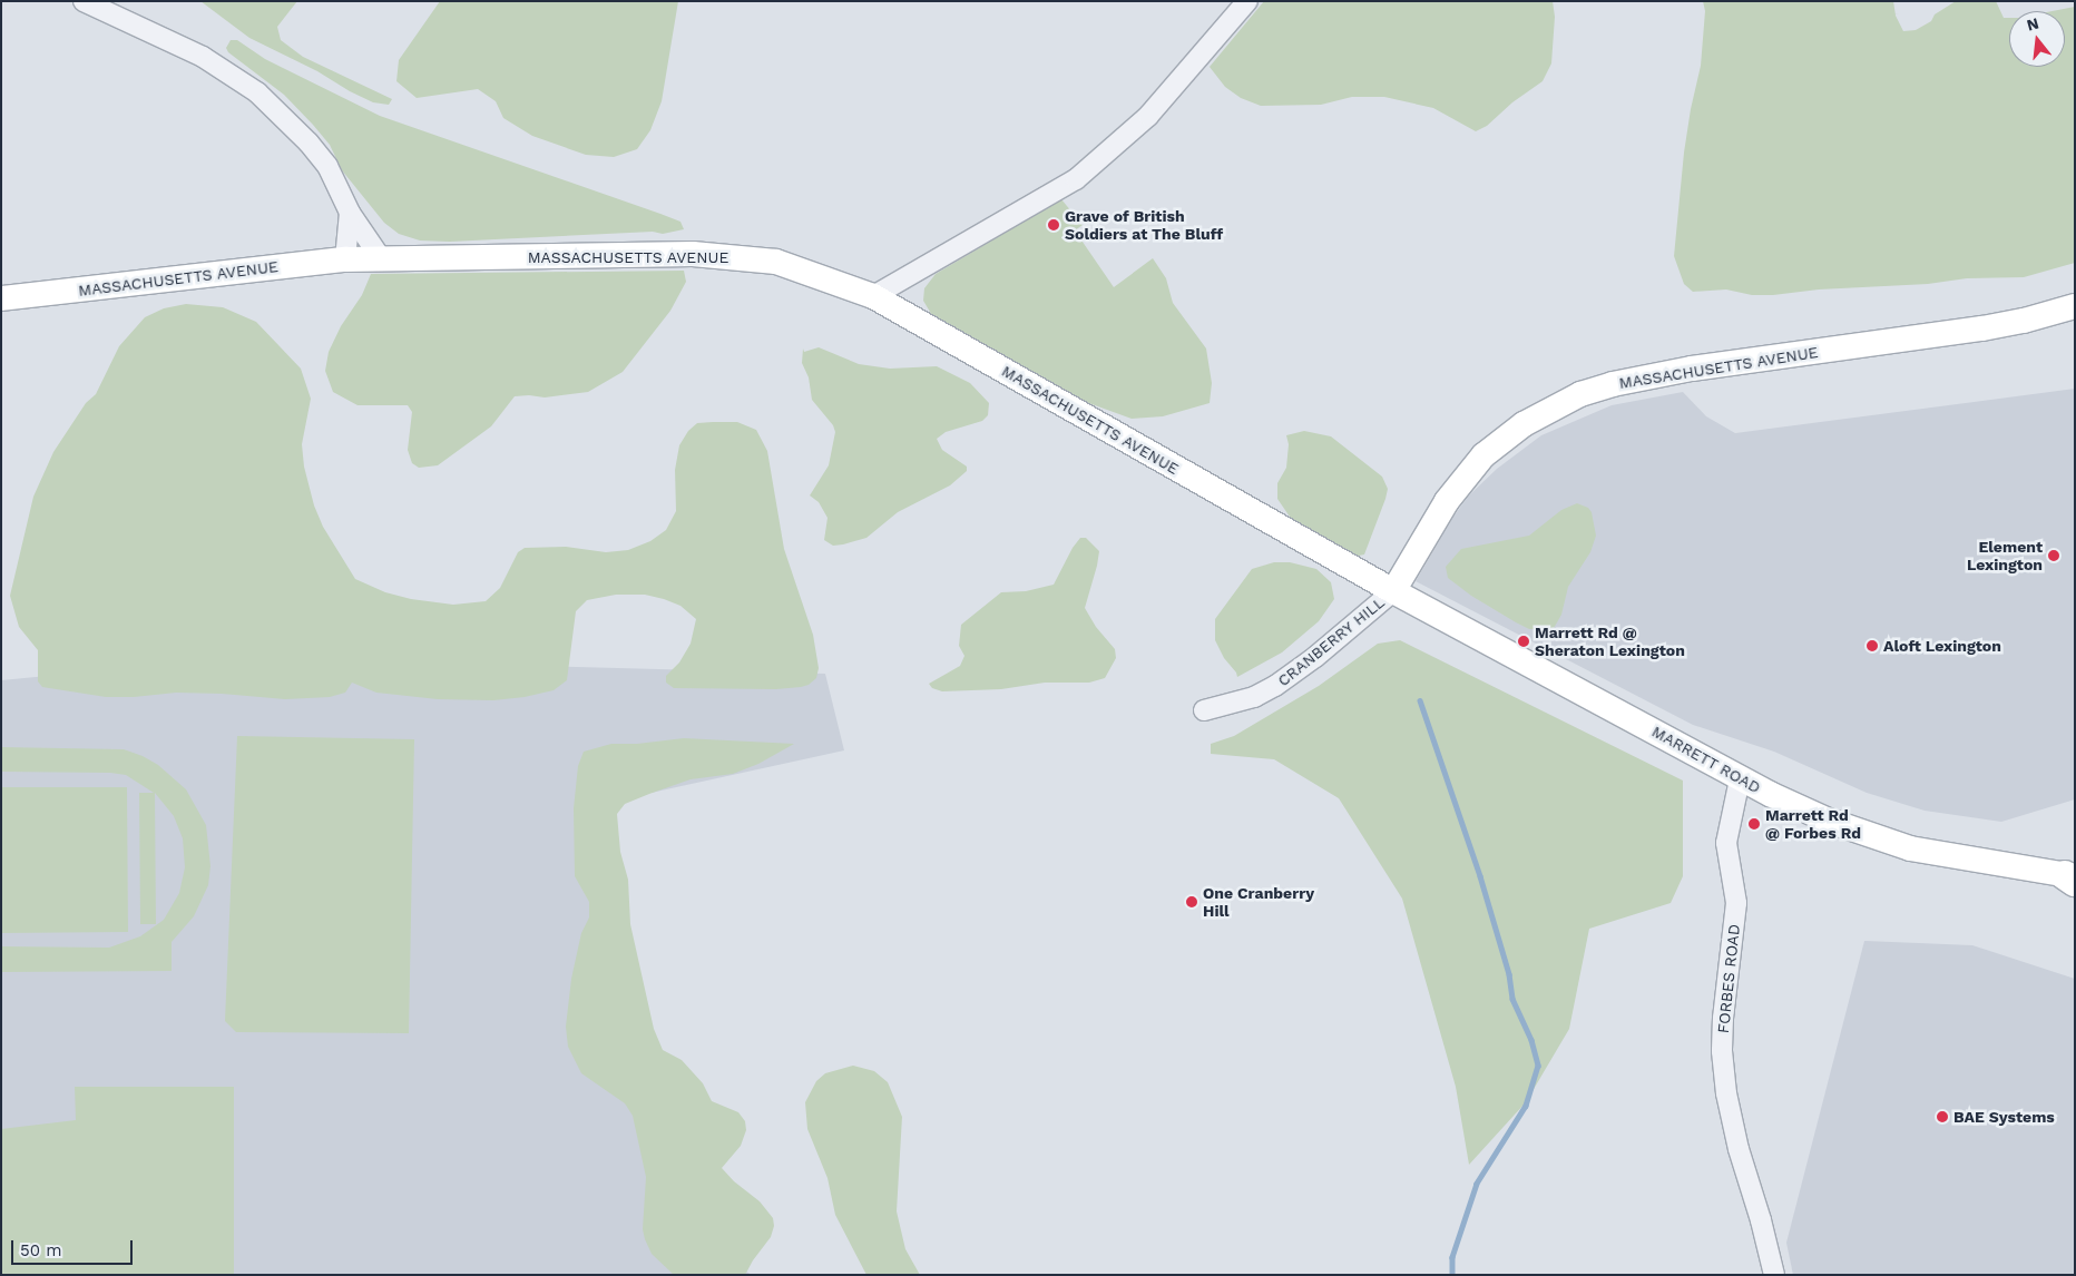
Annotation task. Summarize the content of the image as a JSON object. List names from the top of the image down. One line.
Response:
{"streets":{"main road":["MASSACHUSETTS AVENUE","MARRETT ROAD"],"street":["CRANBERRY HILL","FORBES ROAD"]},"crossings":[["MASSACHUSETTS AVENUE","CRANBERRY HILL"],["MASSACHUSETTS AVENUE","MARRETT ROAD"],["CRANBERRY HILL","MARRETT ROAD"],["MARRETT ROAD","FORBES ROAD"]],"places":["Grave of British Soldiers at The Bluff","Element Lexington","Marrett Rd @ Sheraton Lexington","Aloft Lexington","Marrett Rd @ Forbes Rd","One Cranberry Hill","BAE Systems"],"scale_bar":"50 m","north":"top"}
